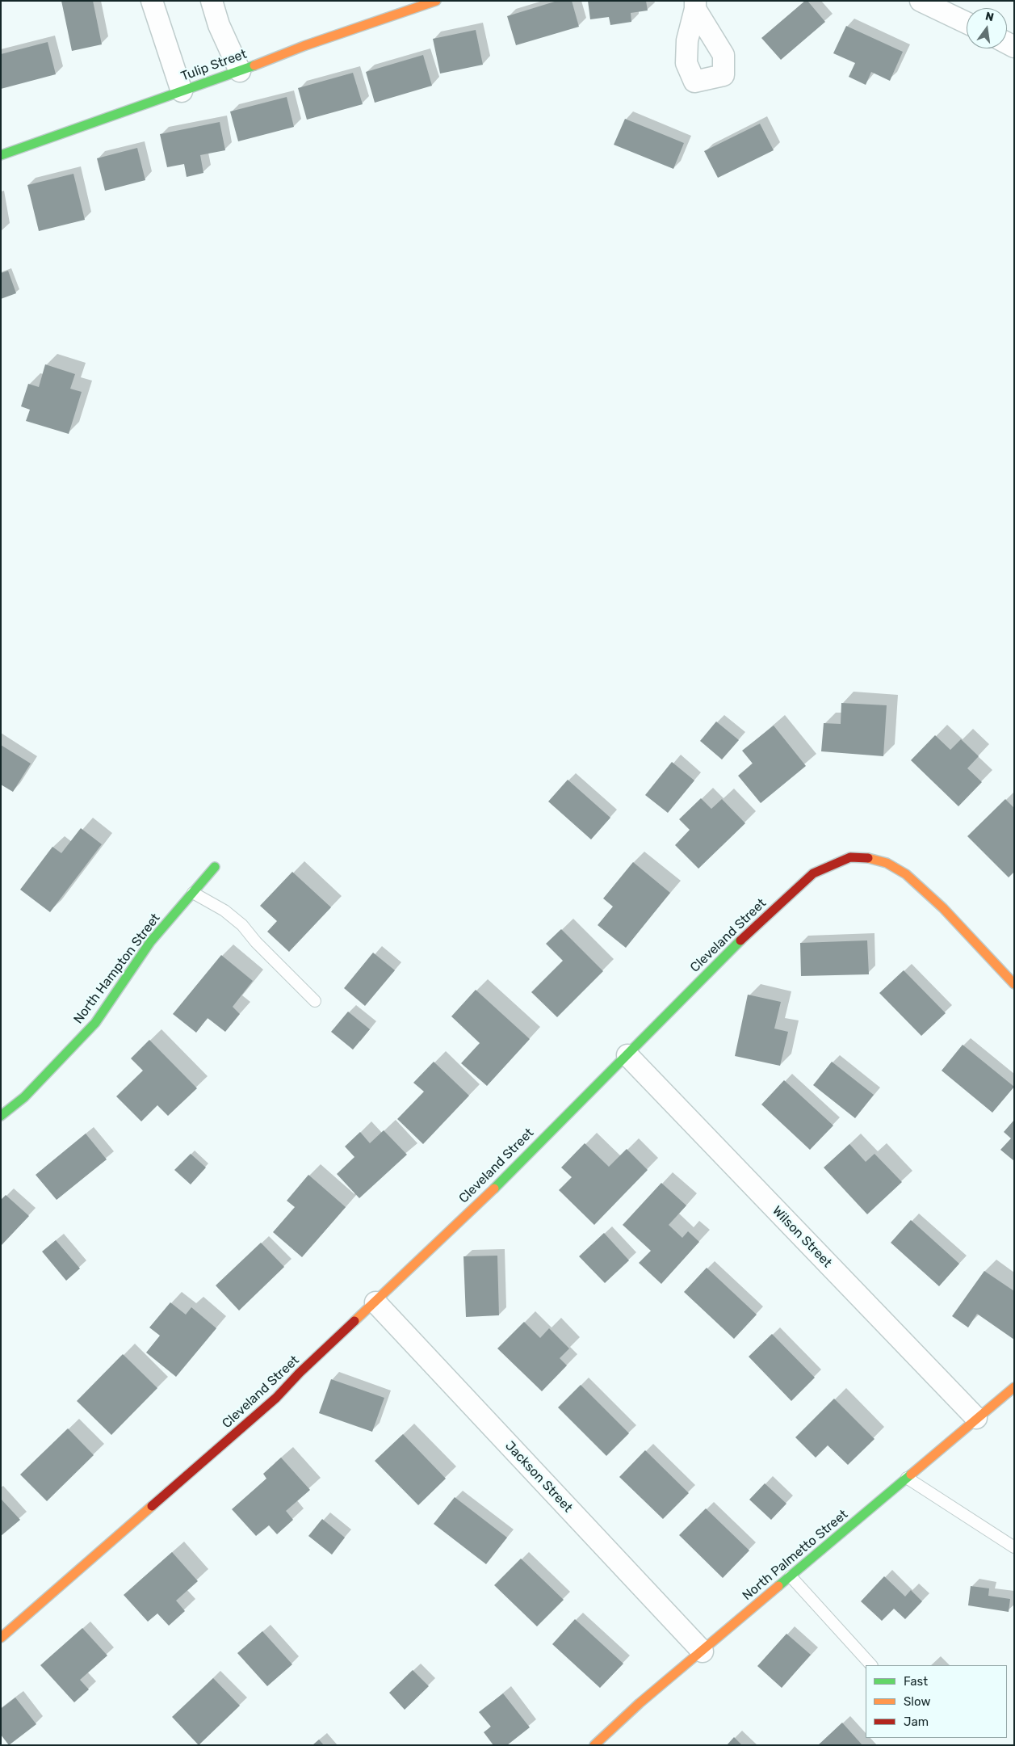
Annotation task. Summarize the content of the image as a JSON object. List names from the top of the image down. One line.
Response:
{"streets":{"street":["Tulip Street","Cleveland Street","North Hampton Street","Wilson Street","Jackson Street","North Palmetto Street"]},"crossings":[["Cleveland Street","Wilson Street"],["Cleveland Street","Jackson Street"],["Wilson Street","North Palmetto Street"],["Jackson Street","North Palmetto Street"]],"legend":["Fast","Slow","Jam"],"north":"top"}
